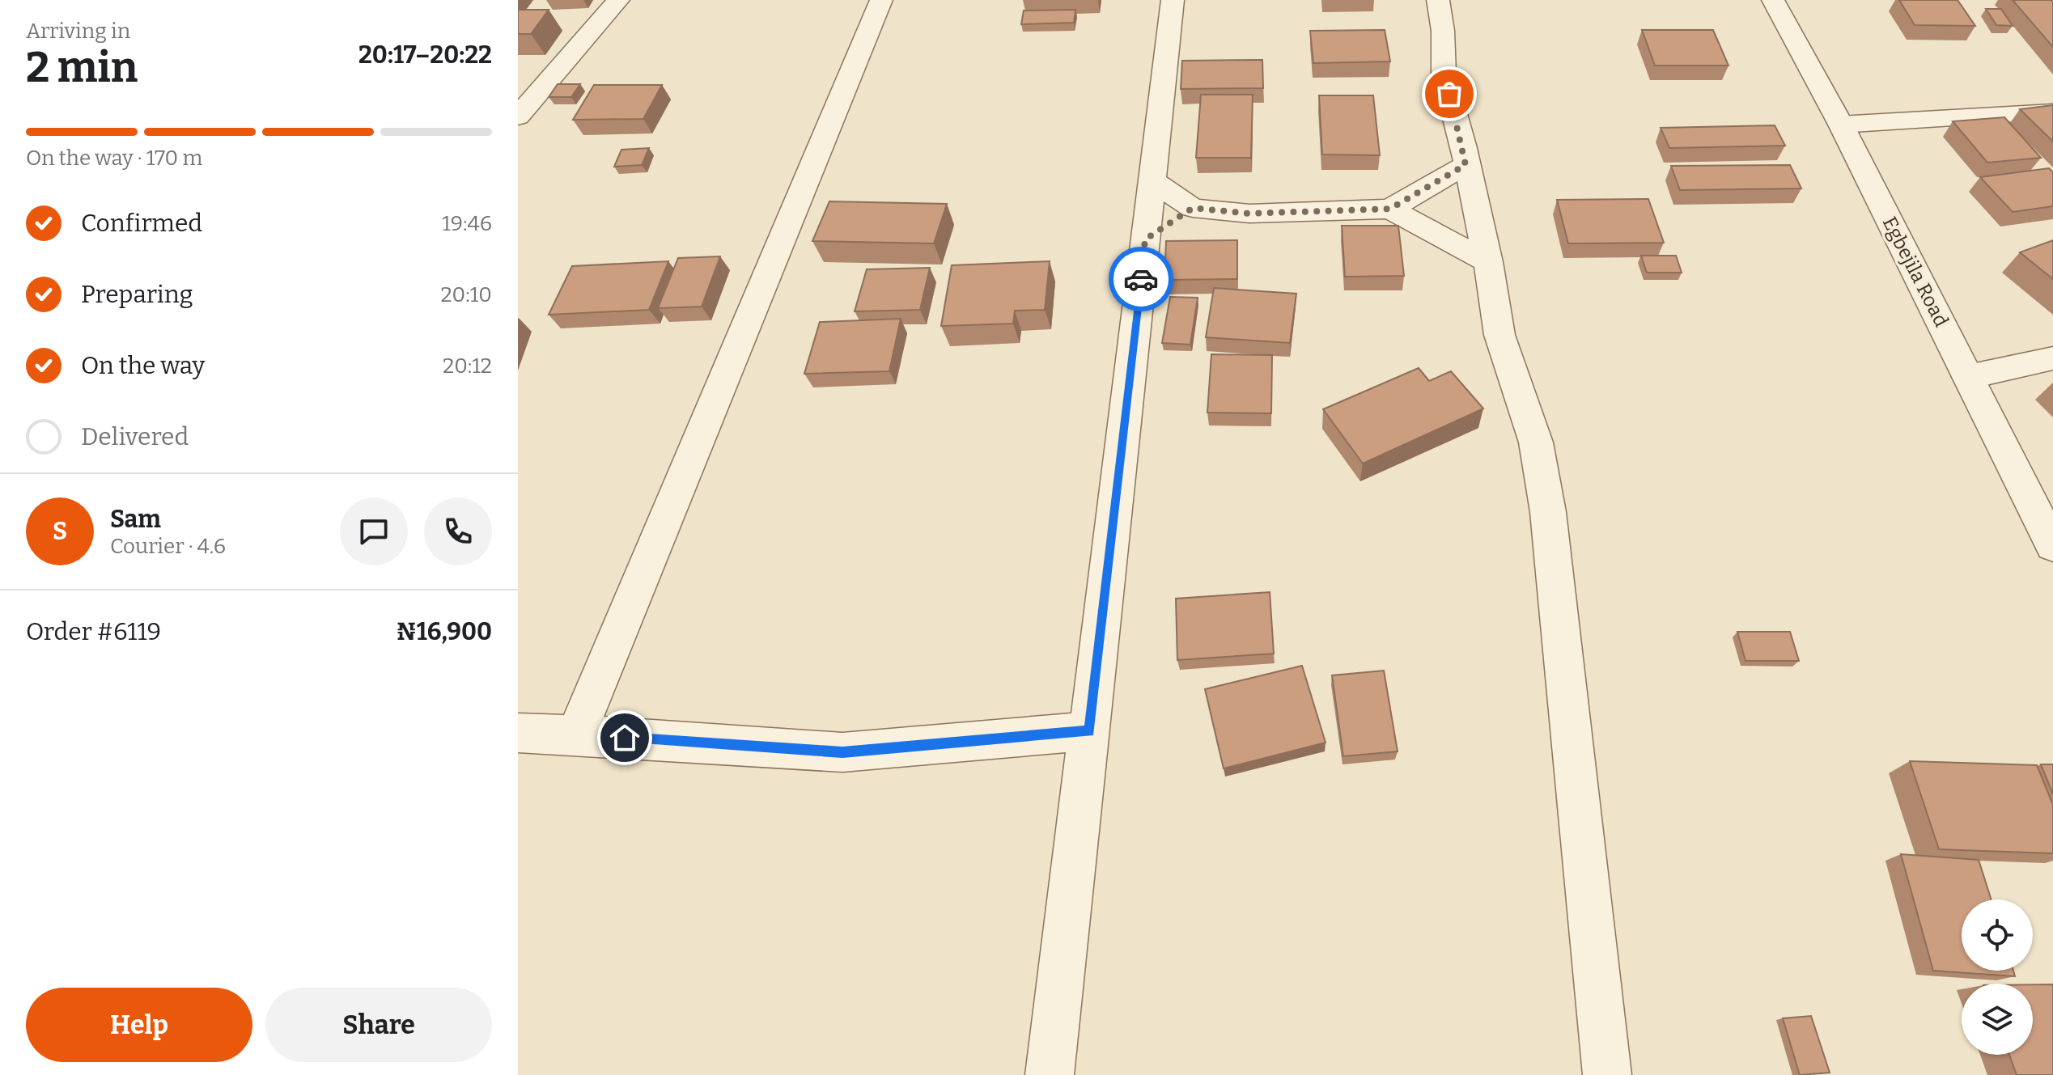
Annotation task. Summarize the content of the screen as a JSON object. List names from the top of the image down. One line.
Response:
{"streets":{"street":["Egbejila Road"]},"page":{"heading":["2 min","Arriving in","20:17–20:22"],"panel":["Sam","Courier · 4.6","Order #6119","₦16,900"],"bar":"On the way · 170 m","list":[["Confirmed","19:46"],["Preparing","20:10"],["On the way","20:12"],"Delivered"],"round":"S","buttons":["Help","Share"]}}
